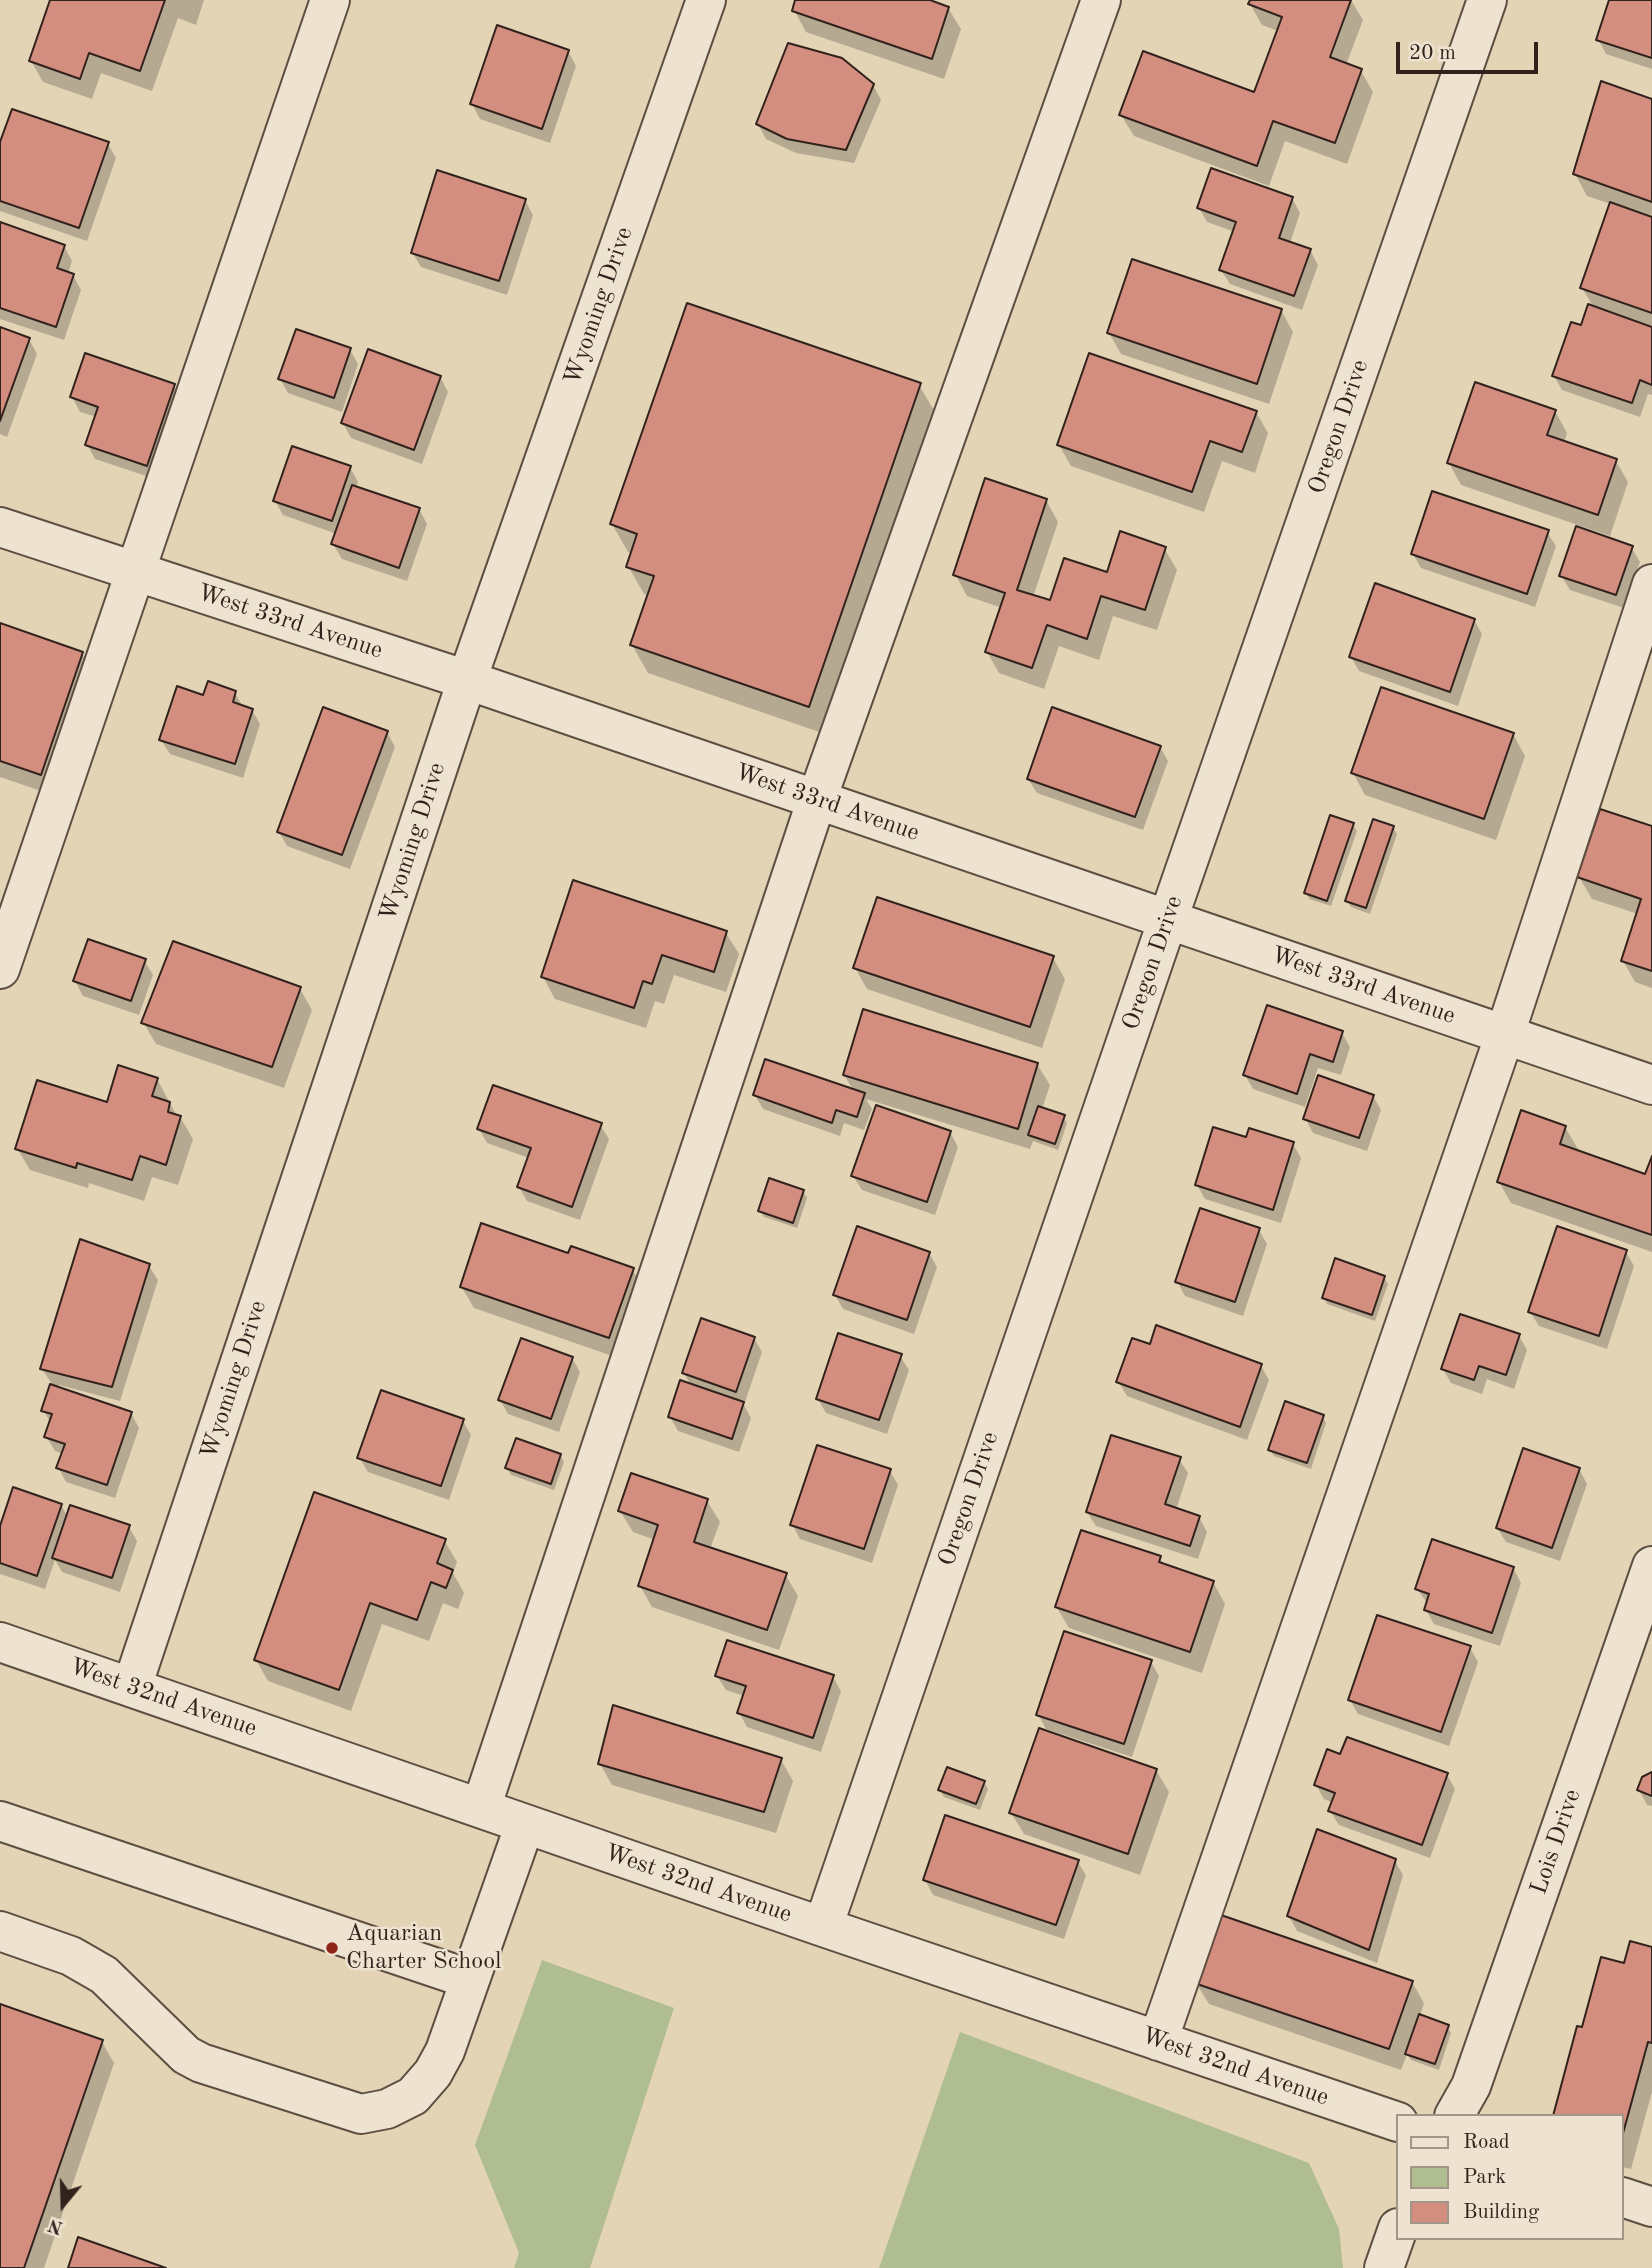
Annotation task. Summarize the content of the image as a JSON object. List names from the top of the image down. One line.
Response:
{"streets":{"street":["Wyoming Drive","Oregon Drive","West 33rd Avenue","West 32nd Avenue","Lois Drive"]},"crossings":[["Wyoming Drive","West 33rd Avenue"],["Wyoming Drive","West 32nd Avenue"],["Oregon Drive","West 33rd Avenue"],["Oregon Drive","West 32nd Avenue"]],"places":["Aquarian Charter School"],"legend":["Road","Park","Building"],"scale_bar":"20 m","north":"bottom"}
